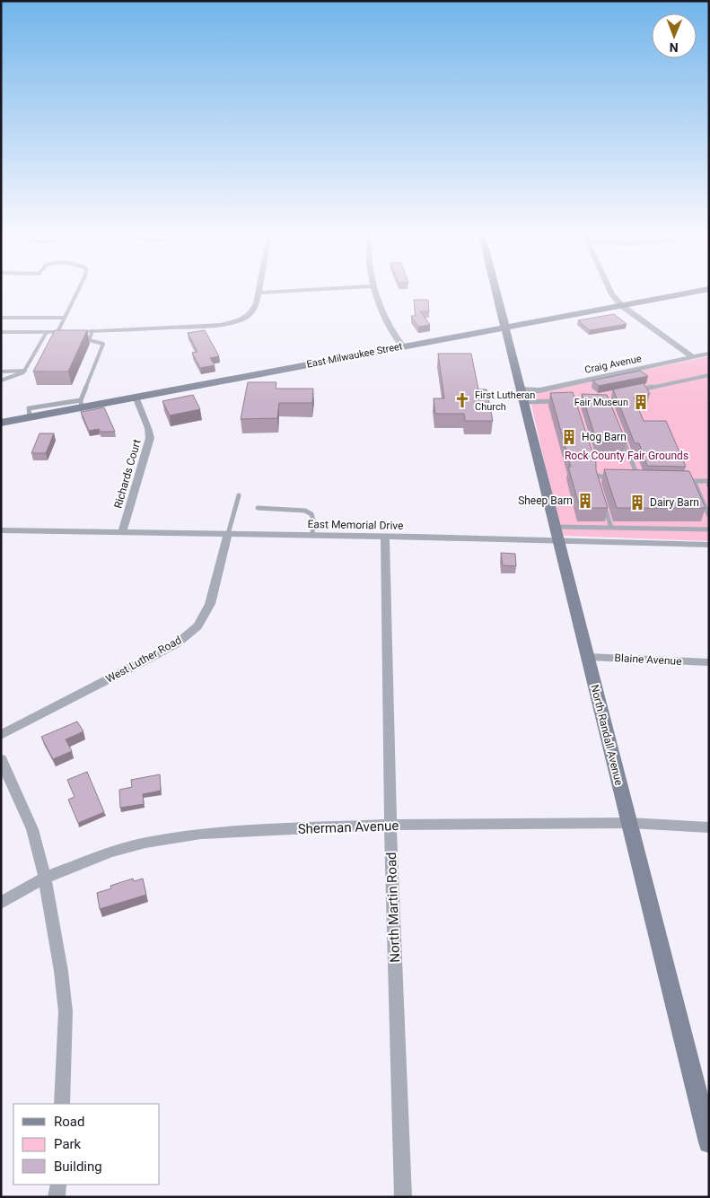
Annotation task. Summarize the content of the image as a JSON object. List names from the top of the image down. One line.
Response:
{"streets":{"street":["East Milwaukee Street","Craig Avenue","Richards Court","East Memorial Drive","West Luther Road","Blaine Avenue","North Randall Avenue","Sherman Avenue","North Martin Road"]},"crossings":[["East Milwaukee Street","Richards Court"],["East Milwaukee Street","North Randall Avenue"],["Craig Avenue","North Randall Avenue"],["Richards Court","East Memorial Drive"],["East Memorial Drive","West Luther Road"],["East Memorial Drive","North Randall Avenue"],["East Memorial Drive","North Martin Road"],["Blaine Avenue","North Randall Avenue"],["North Randall Avenue","Sherman Avenue"],["Sherman Avenue","North Martin Road"]],"parks":["Rock County Fair Grounds"],"places":{"church":["First Lutheran Church"],"building":["Fair Museun","Hog Barn","Sheep Barn","Dairy Barn"]},"legend":["Road","Park","Building"],"north":"bottom"}
